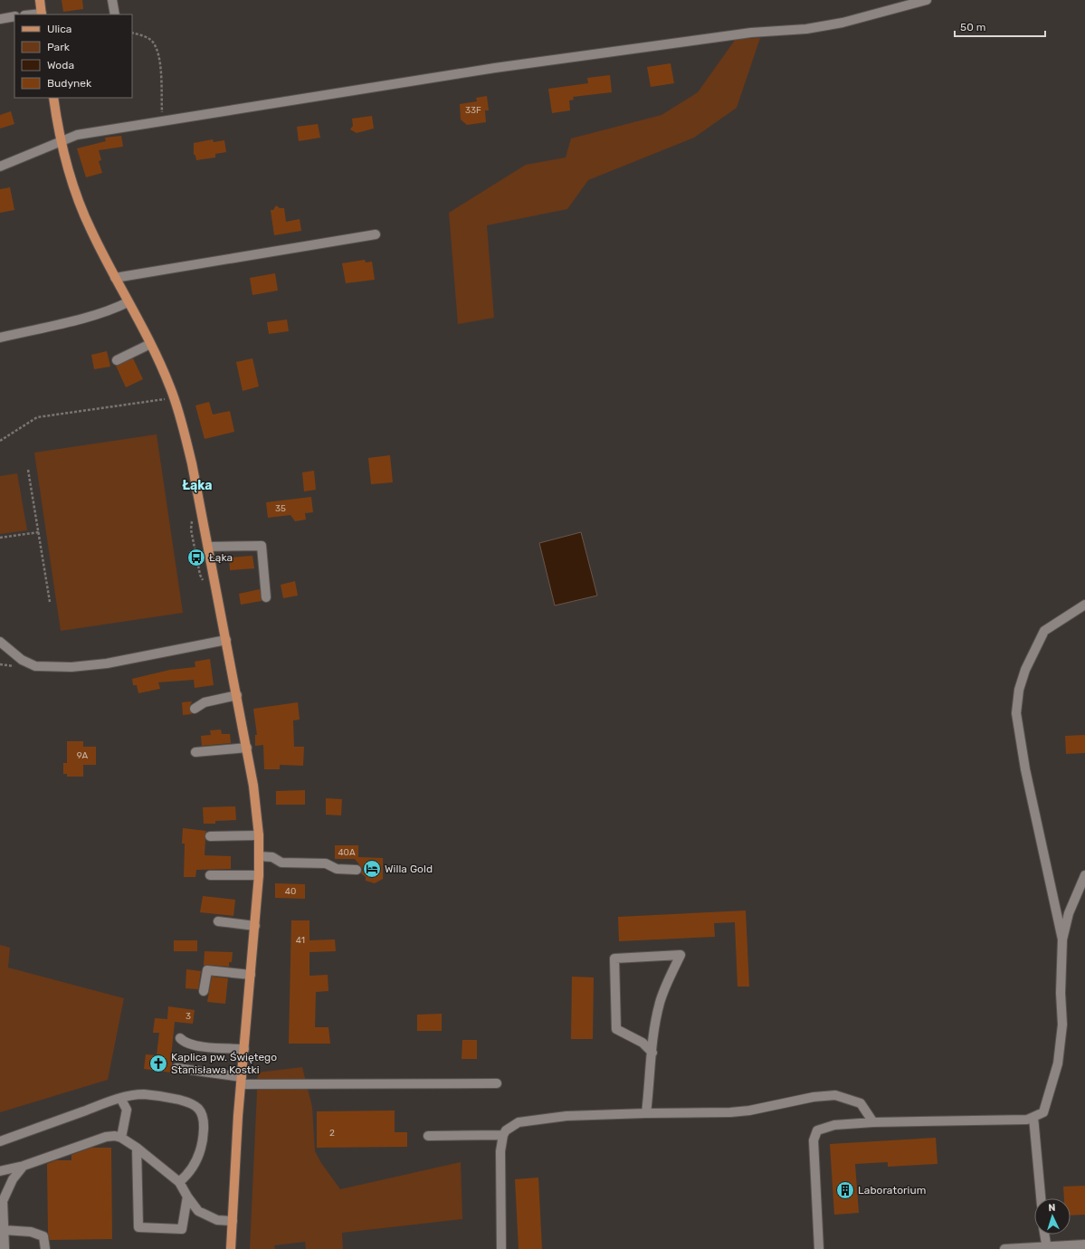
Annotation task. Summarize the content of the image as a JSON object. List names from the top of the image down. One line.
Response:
{"districts":["Łąka"],"places":{"bus stop":["Łąka"],"hotel":["Willa Gold"],"church":["Kaplica pw. Świętego Stanisława Kostki"],"building":["Laboratorium"]},"house_numbers":["33F","35","9A","40A","40","41","3","2"],"legend":["Ulica","Park","Woda","Budynek"],"scale_bar":"50 m","north":"top"}
